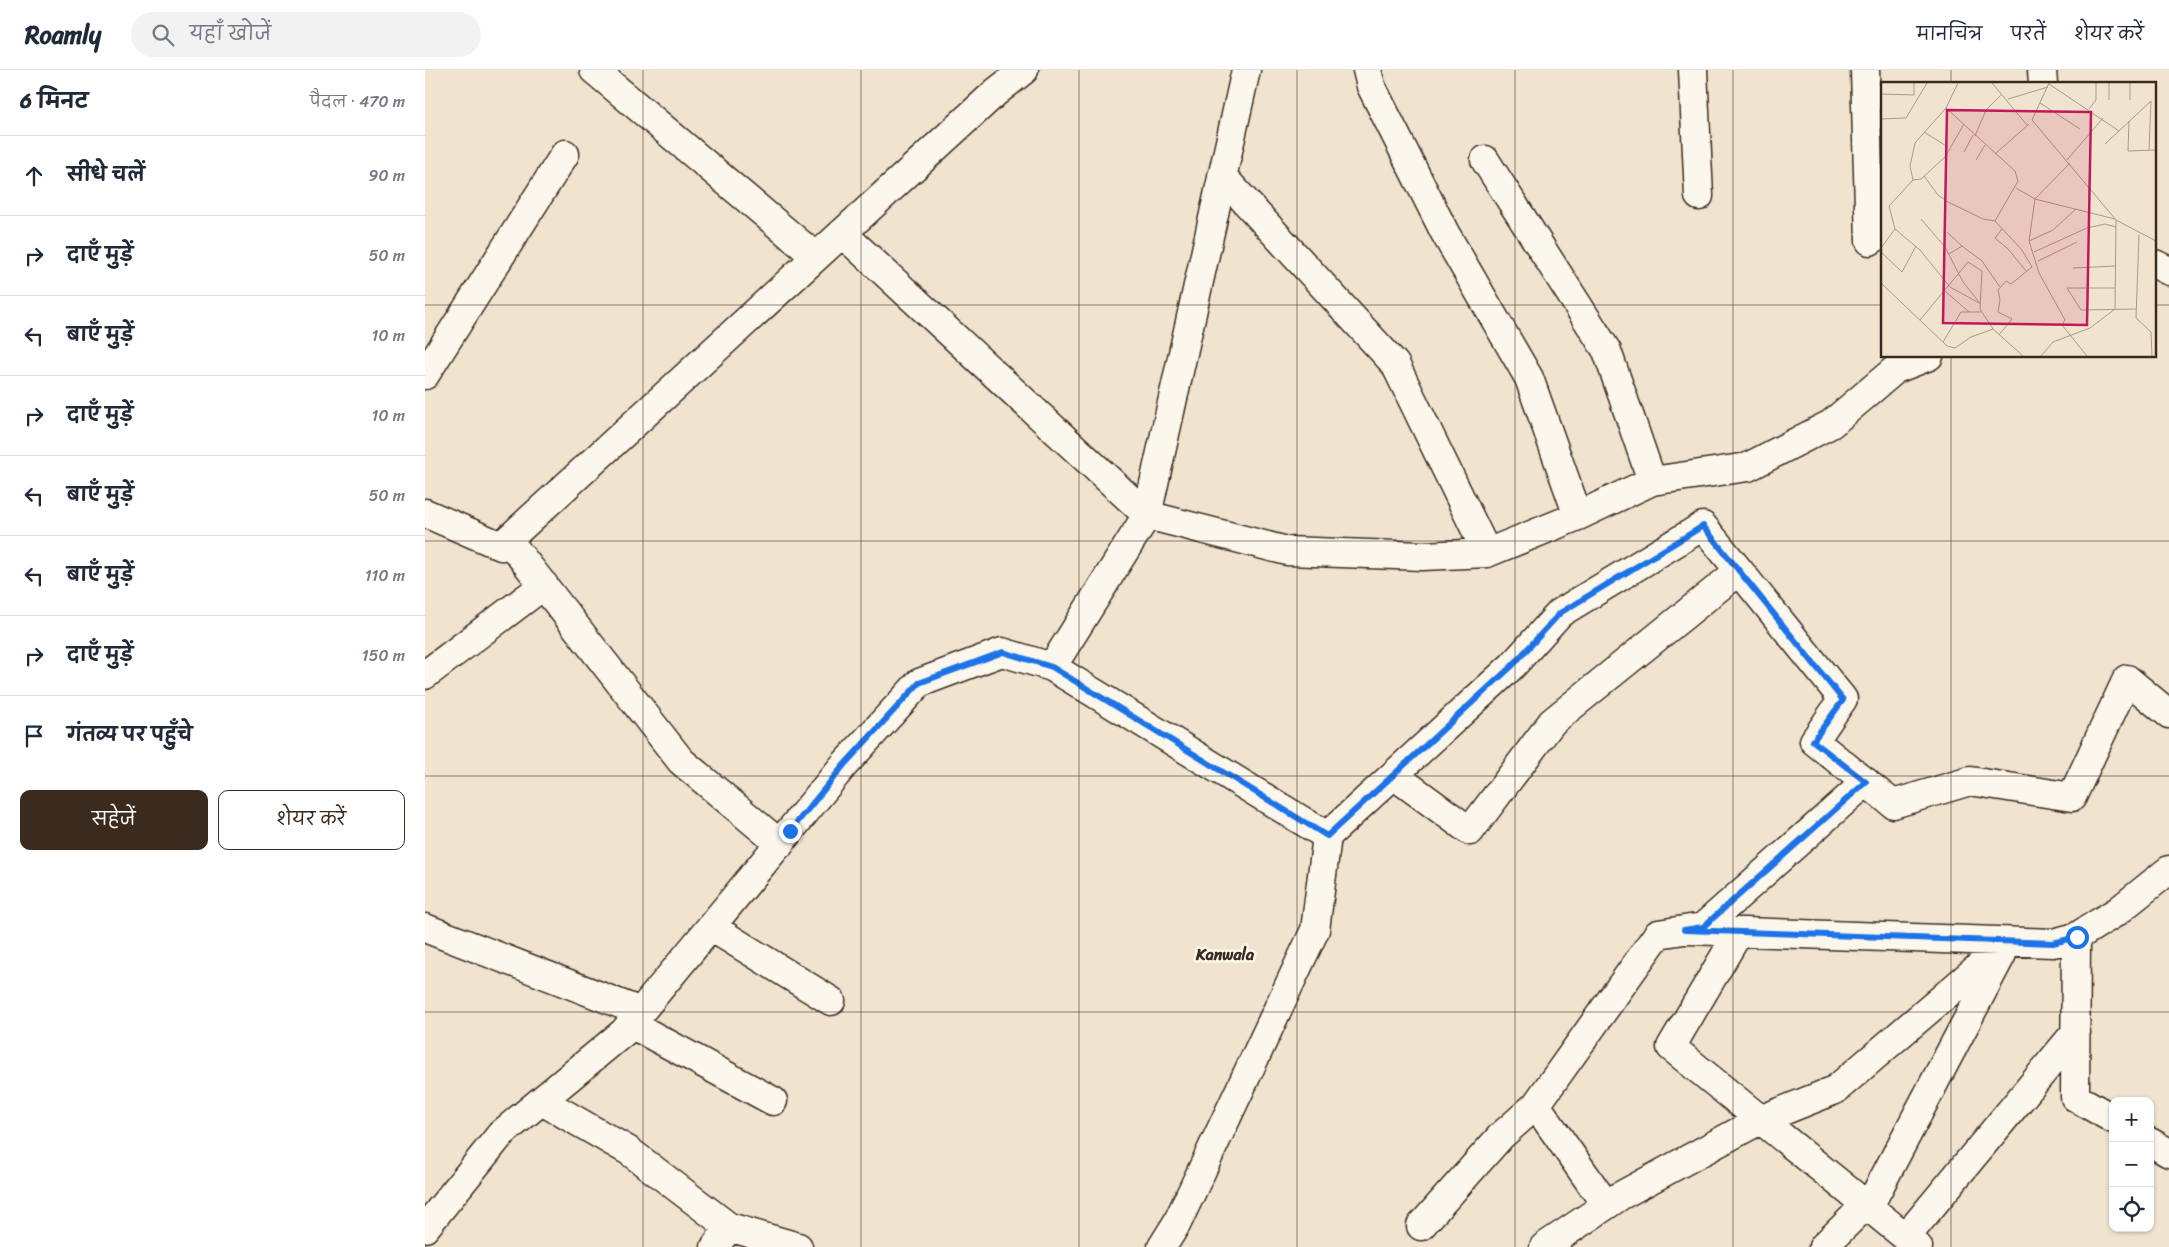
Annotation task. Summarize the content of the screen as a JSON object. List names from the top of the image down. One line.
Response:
{"districts":["Kanwala"],"page":{"header":"Roamly","search":"यहाँ खोजें","nav":["मानचित्र","परतें","शेयर करें"],"heading":["6 मिनट","पैदल · 470 m"],"list":[["सीधे चलें","90 m"],["दाएँ मुड़ें","50 m"],["बाएँ मुड़ें","10 m"],["दाएँ मुड़ें","10 m"],["बाएँ मुड़ें","50 m"],["बाएँ मुड़ें","110 m"],["दाएँ मुड़ें","150 m"],"गंतव्य पर पहुँचे"],"buttons":["सहेजें","शेयर करें"],"map_buttons":["+","−"]}}
